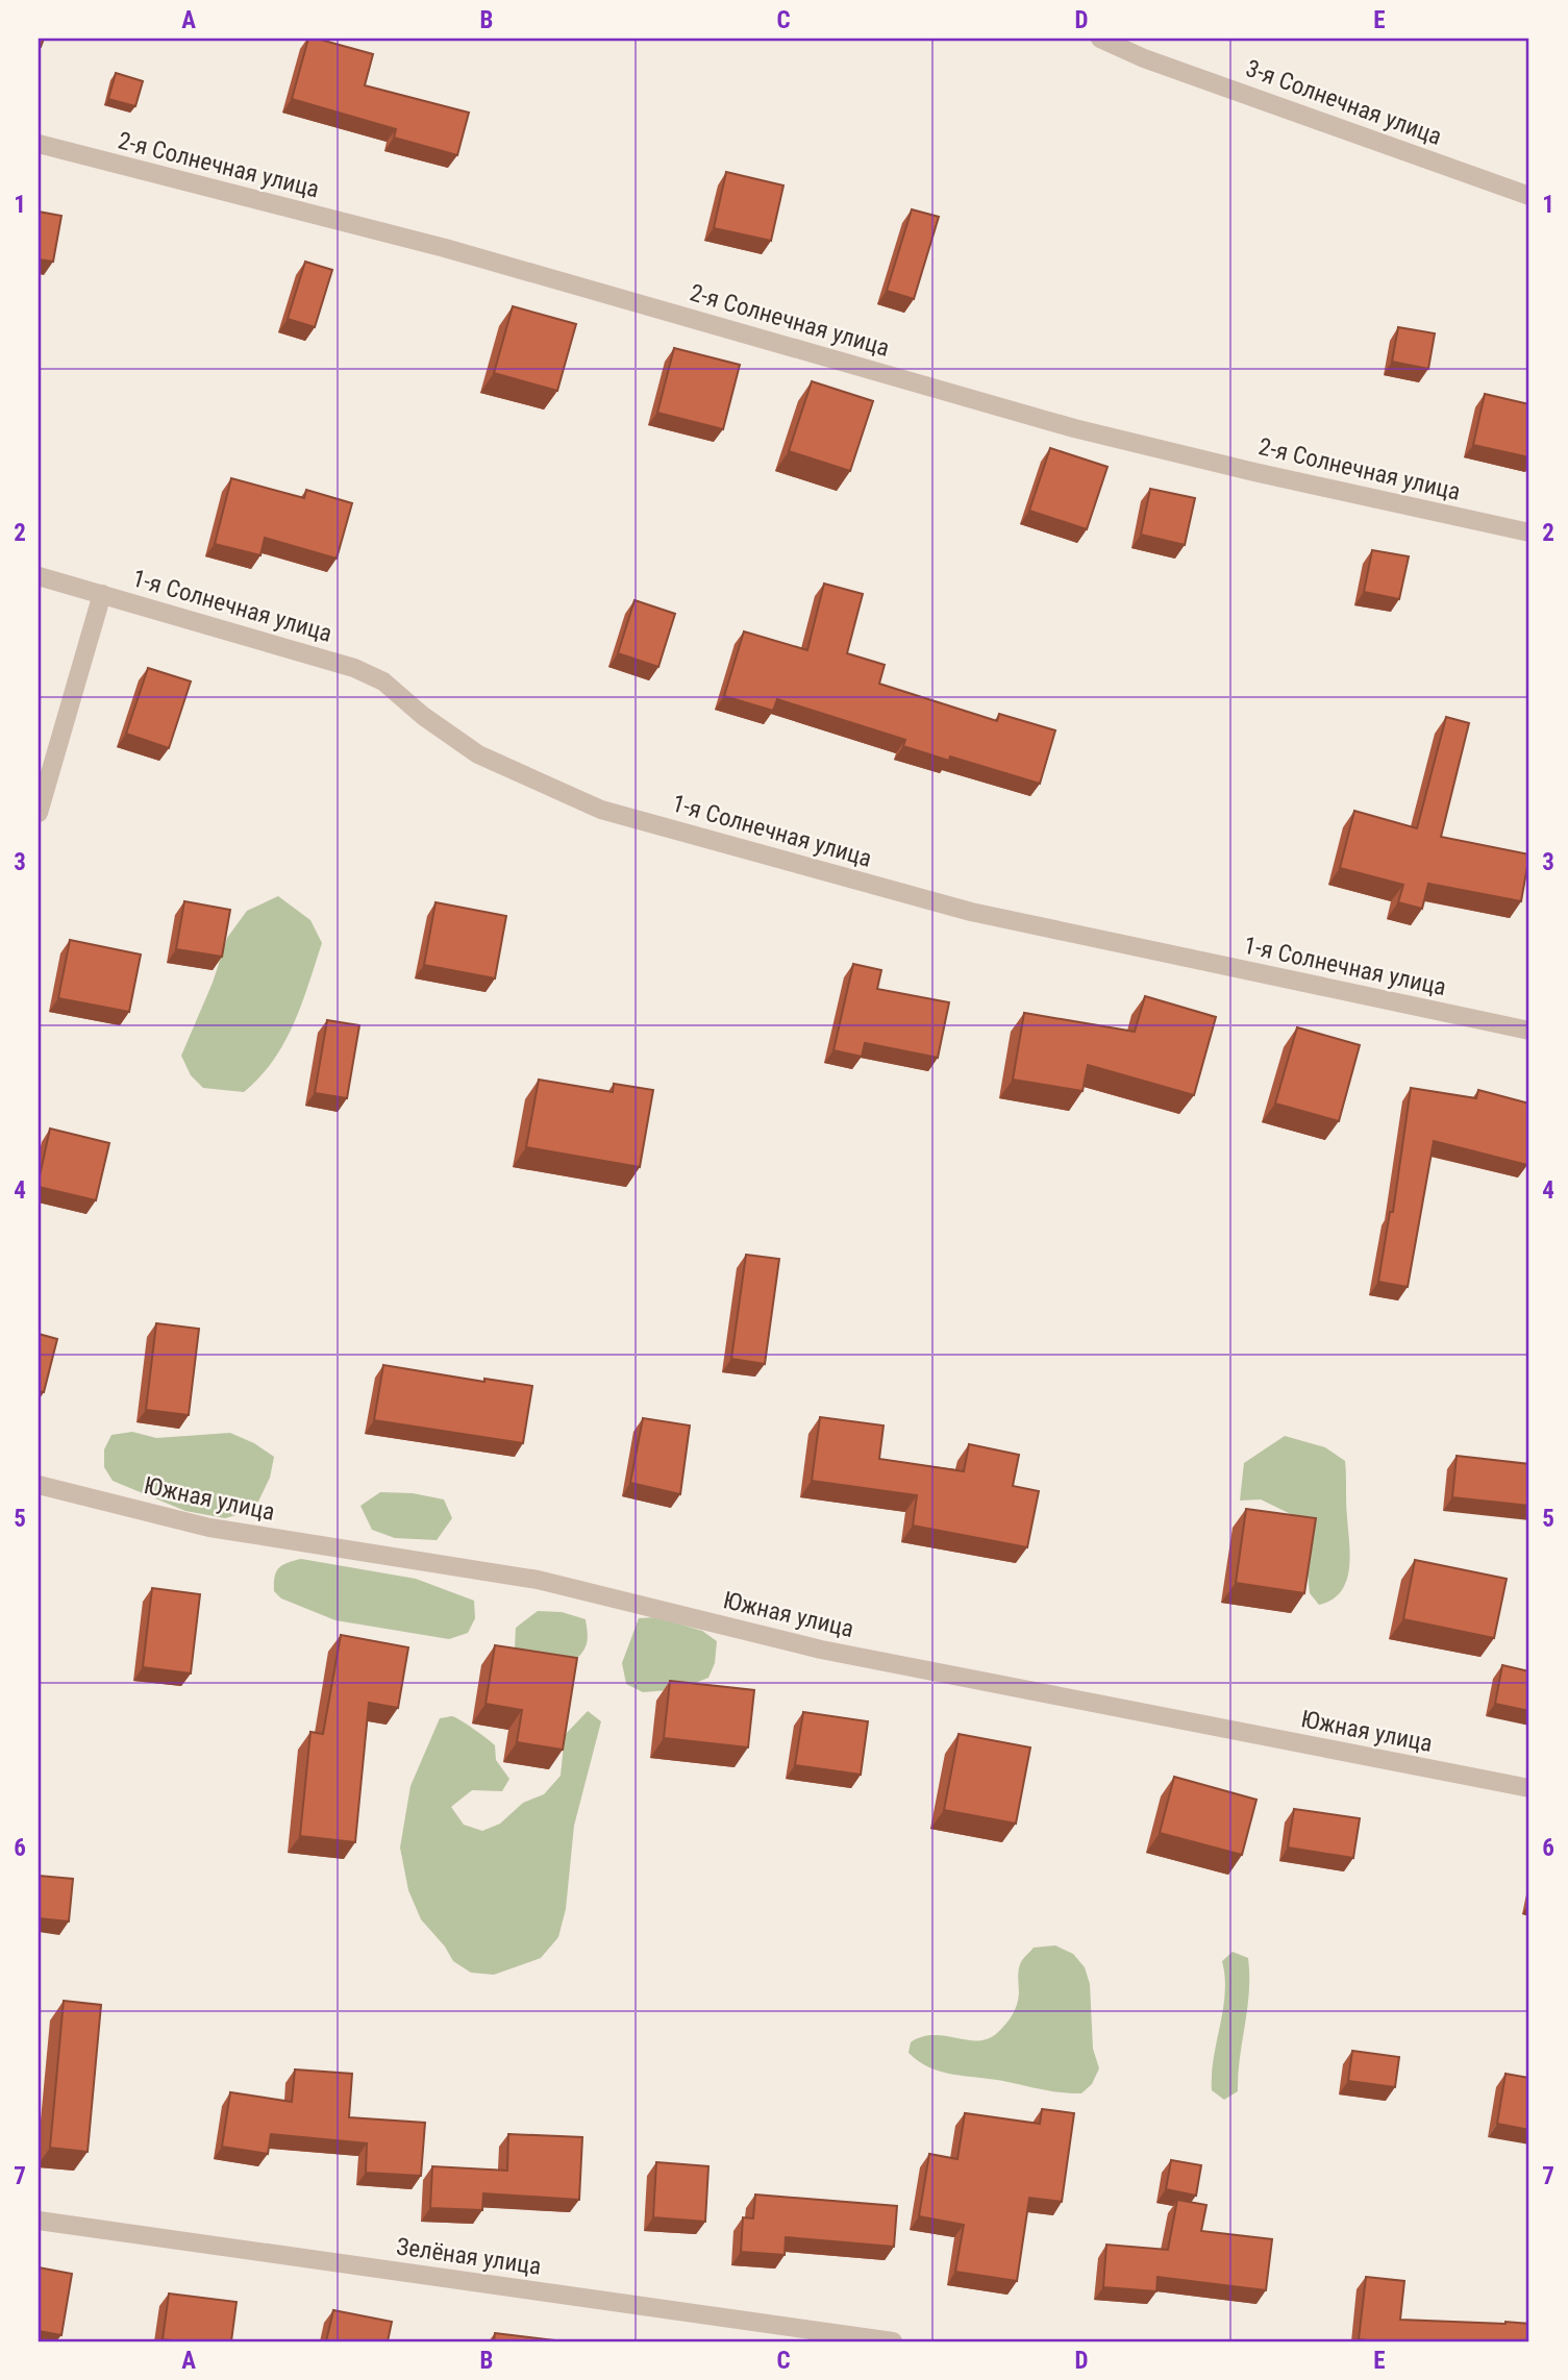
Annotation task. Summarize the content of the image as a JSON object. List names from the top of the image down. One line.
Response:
{"streets":{"street":["3-я Солнечная улица","2-я Солнечная улица","1-я Солнечная улица","Южная улица","Зелёная улица"]},"grid":{"columns":["A","B","C","D","E"],"rows":["1","2","3","4","5","6","7"]}}
